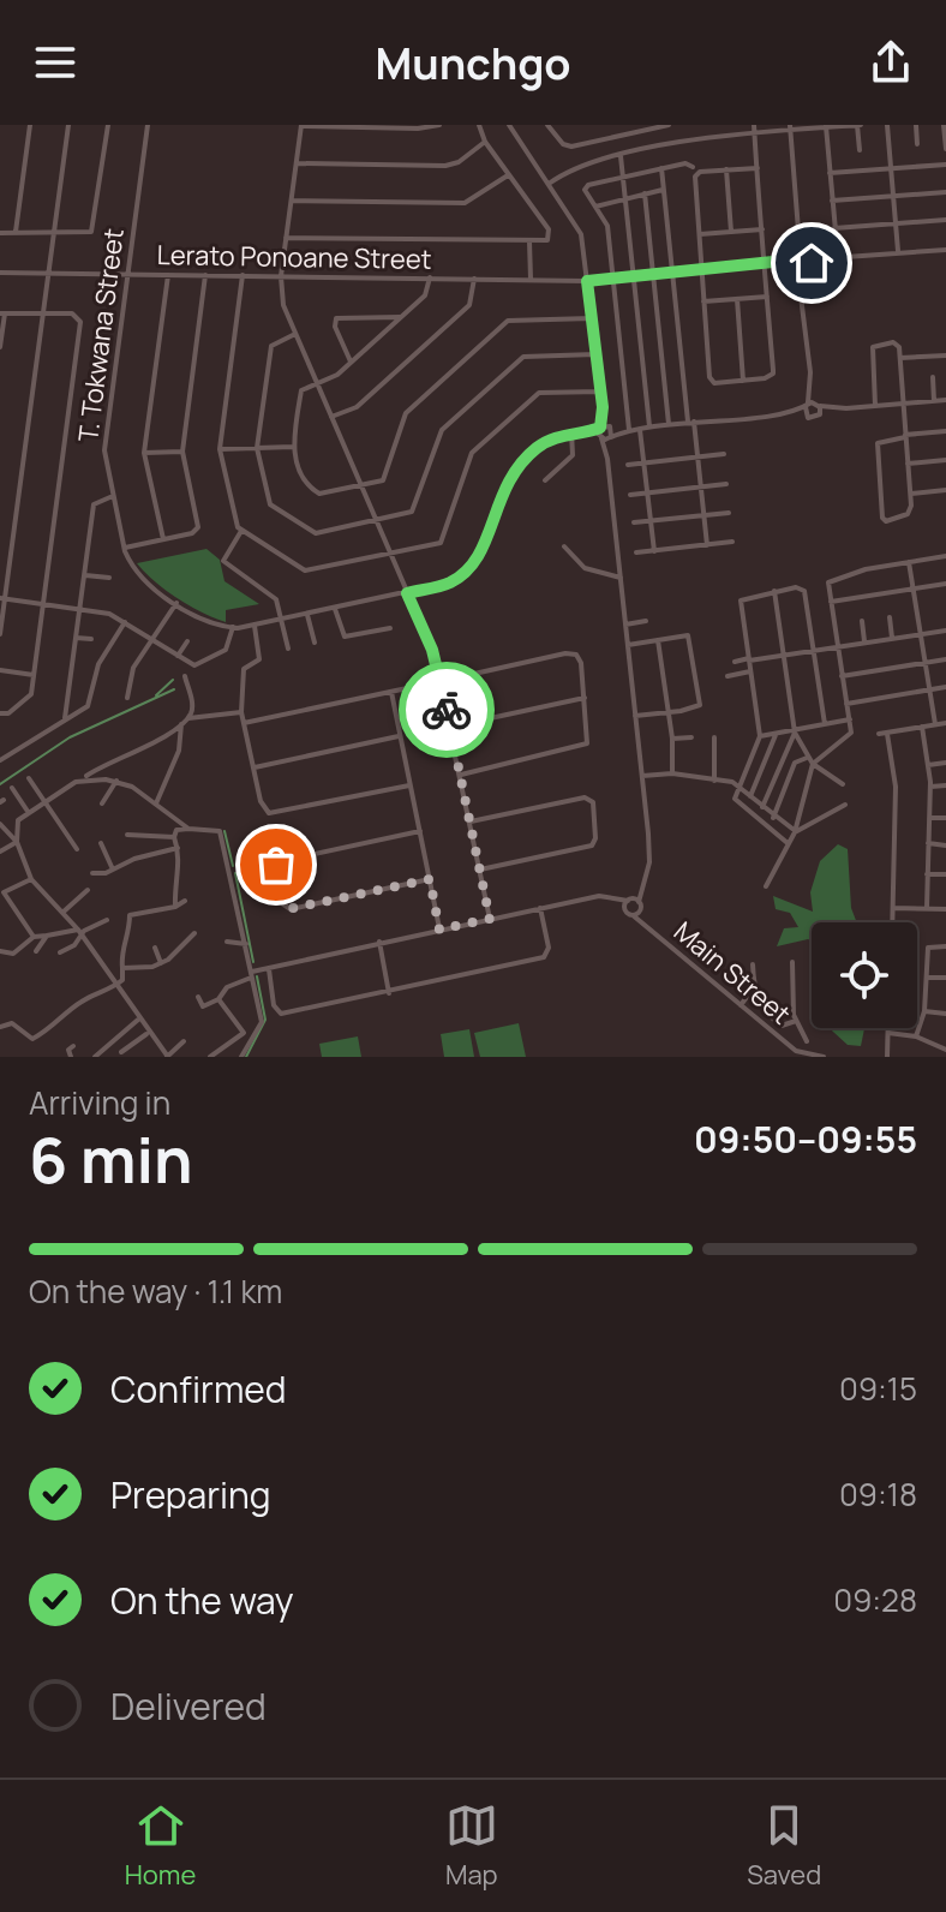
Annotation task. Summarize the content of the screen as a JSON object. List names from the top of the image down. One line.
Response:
{"streets":{"street":["Lerato Ponoane Street","T. Tokwana Street","Main Street"]},"crossings":[["Lerato Ponoane Street","T. Tokwana Street"]],"page":{"header":"Munchgo","heading":["6 min","Arriving in","09:50–09:55"],"bar":"On the way · 1.1 km","list":[["Confirmed","09:15"],["Preparing","09:18"],["On the way","09:28"],"Delivered"],"tabs":["Home","Map","Saved"]}}
